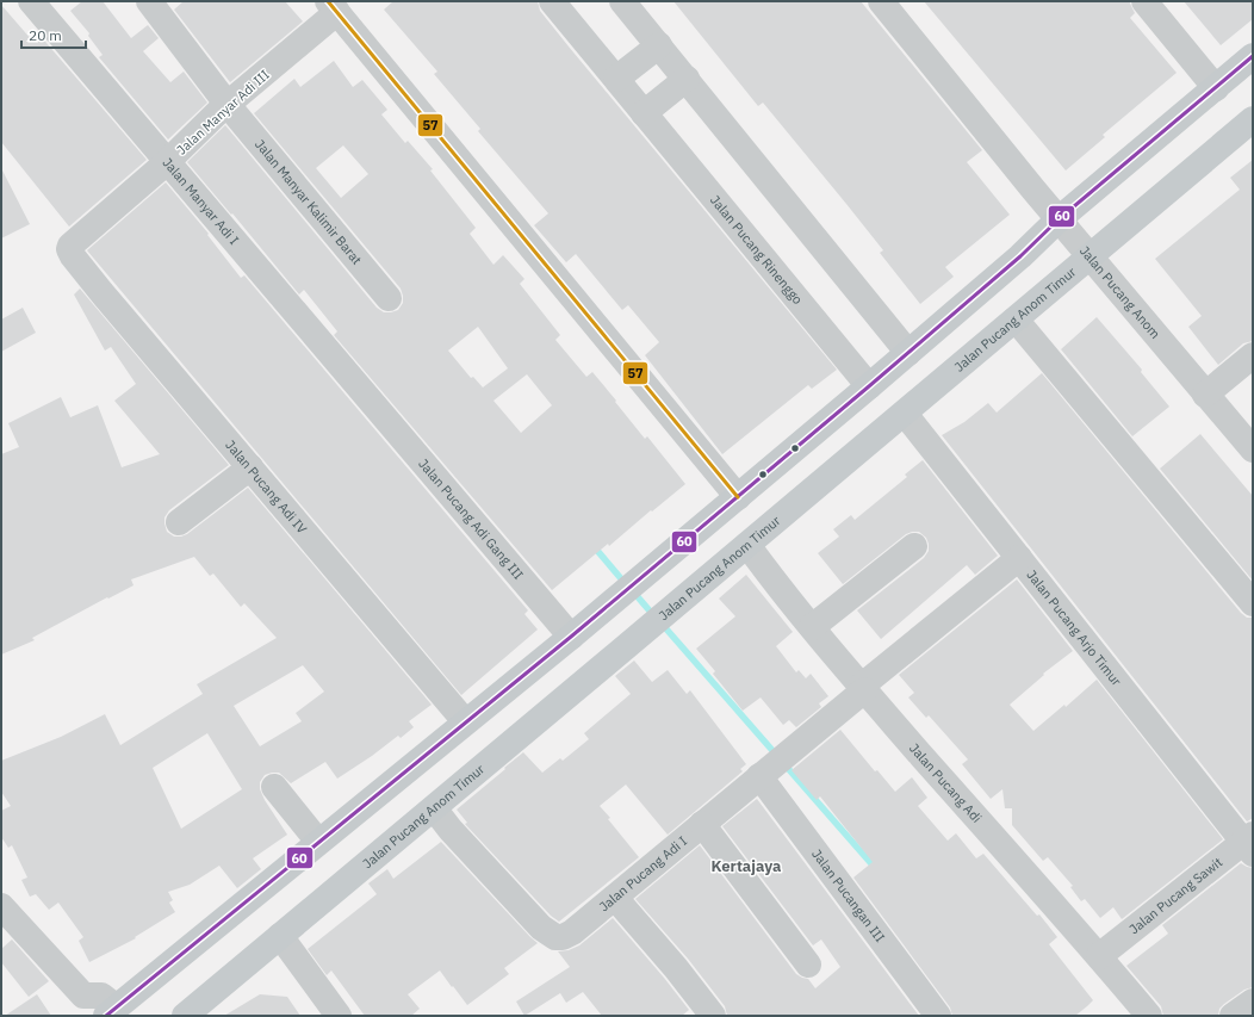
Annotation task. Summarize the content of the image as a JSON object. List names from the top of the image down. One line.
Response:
{"streets":{"main road":["Jalan Pucang Anom Timur"],"street":["Jalan Manyar Adi III","Jalan Manyar Adi I","Jalan Manyar Kalimir Barat","Jalan Pucang Rinenggo","Jalan Pucang Anom","Jalan Pucang Adi IV","Jalan Pucang Adi Gang III","Jalan Pucang Arjo Timur","Jalan Pucang Adi","Jalan Pucang Adi I","Jalan Pucang Sawit","Jalan Pucangan III"]},"crossings":[["Jalan Manyar Adi III","Jalan Manyar Adi I"],["Jalan Manyar Adi III","Jalan Manyar Kalimir Barat"],["Jalan Manyar Adi III","Jalan Pucang Adi IV"],["Jalan Manyar Adi I","Jalan Pucang Adi Gang III"],["Jalan Pucang Anom","Jalan Pucang Anom Timur"],["Jalan Pucang Anom Timur","Jalan Pucang Arjo Timur"],["Jalan Pucang Anom Timur","Jalan Pucang Adi"],["Jalan Pucang Anom Timur","Jalan Pucang Adi I"],["Jalan Pucang Arjo Timur","Jalan Pucang Adi I"],["Jalan Pucang Arjo Timur","Jalan Pucang Sawit"],["Jalan Pucang Adi","Jalan Pucang Adi I"],["Jalan Pucang Adi","Jalan Pucang Sawit"],["Jalan Pucang Adi I","Jalan Pucangan III"]],"districts":["Kertajaya"],"lines":["transit line 57","transit line 60"],"scale_bar":"20 m"}
